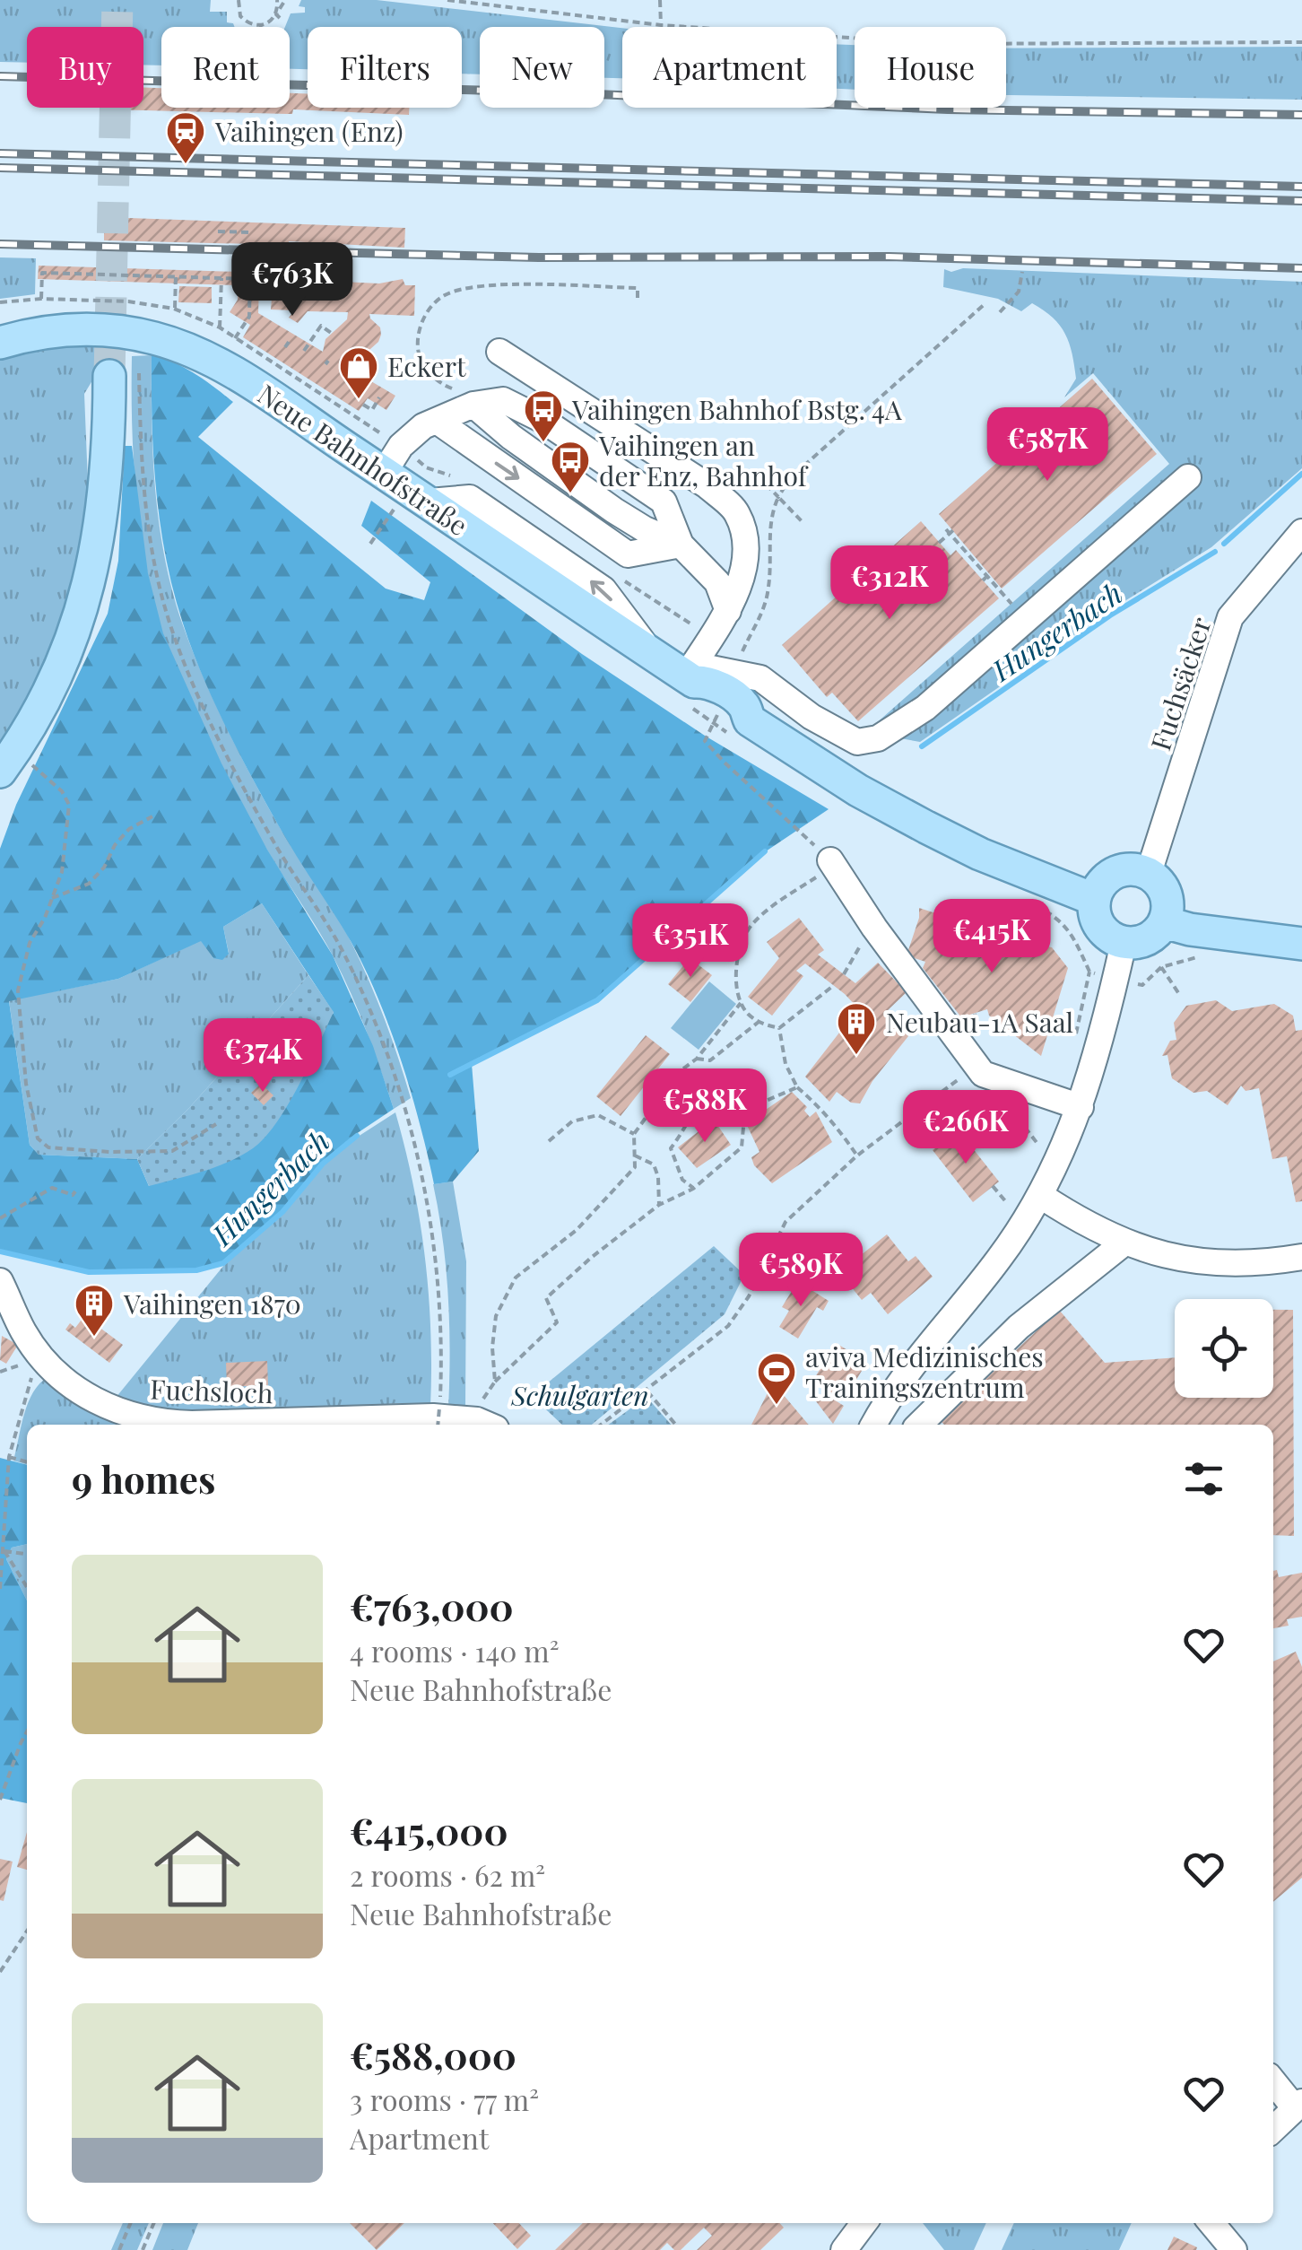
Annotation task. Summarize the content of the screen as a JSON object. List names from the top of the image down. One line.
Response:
{"streets":{"main road":["Neue Bahnhofstraße"],"street":["Fuchsäcker","Fuchsloch"]},"crossings":[["Neue Bahnhofstraße","Fuchsäcker"]],"water":["Hungerbach"],"parks":["Schulgarten"],"places":{"station":["Vaihingen (Enz)"],"shop":["Eckert"],"bus stop":["Vaihingen Bahnhof Bstg. 4A","Vaihingen an der Enz, Bahnhof"],"building":["Neubau-1A Saal","Vaihingen 1870"],"sports":["aviva Medizinisches Trainingszentrum"]},"page":{"chip":["Buy","Rent","Filters","New","Apartment","House"],"price":["€763K","€587K","€312K","€415K","€351K","€374K","€588K","€266K","€589K"],"heading":"9 homes","list":[{"name":"€763,000","note":"4 rooms · 140 m² · Neue Bahnhofstraße"},{"name":"€415,000","note":"2 rooms · 62 m² · Neue Bahnhofstraße"},{"name":"€588,000","note":"3 rooms · 77 m² · Apartment"}]}}
